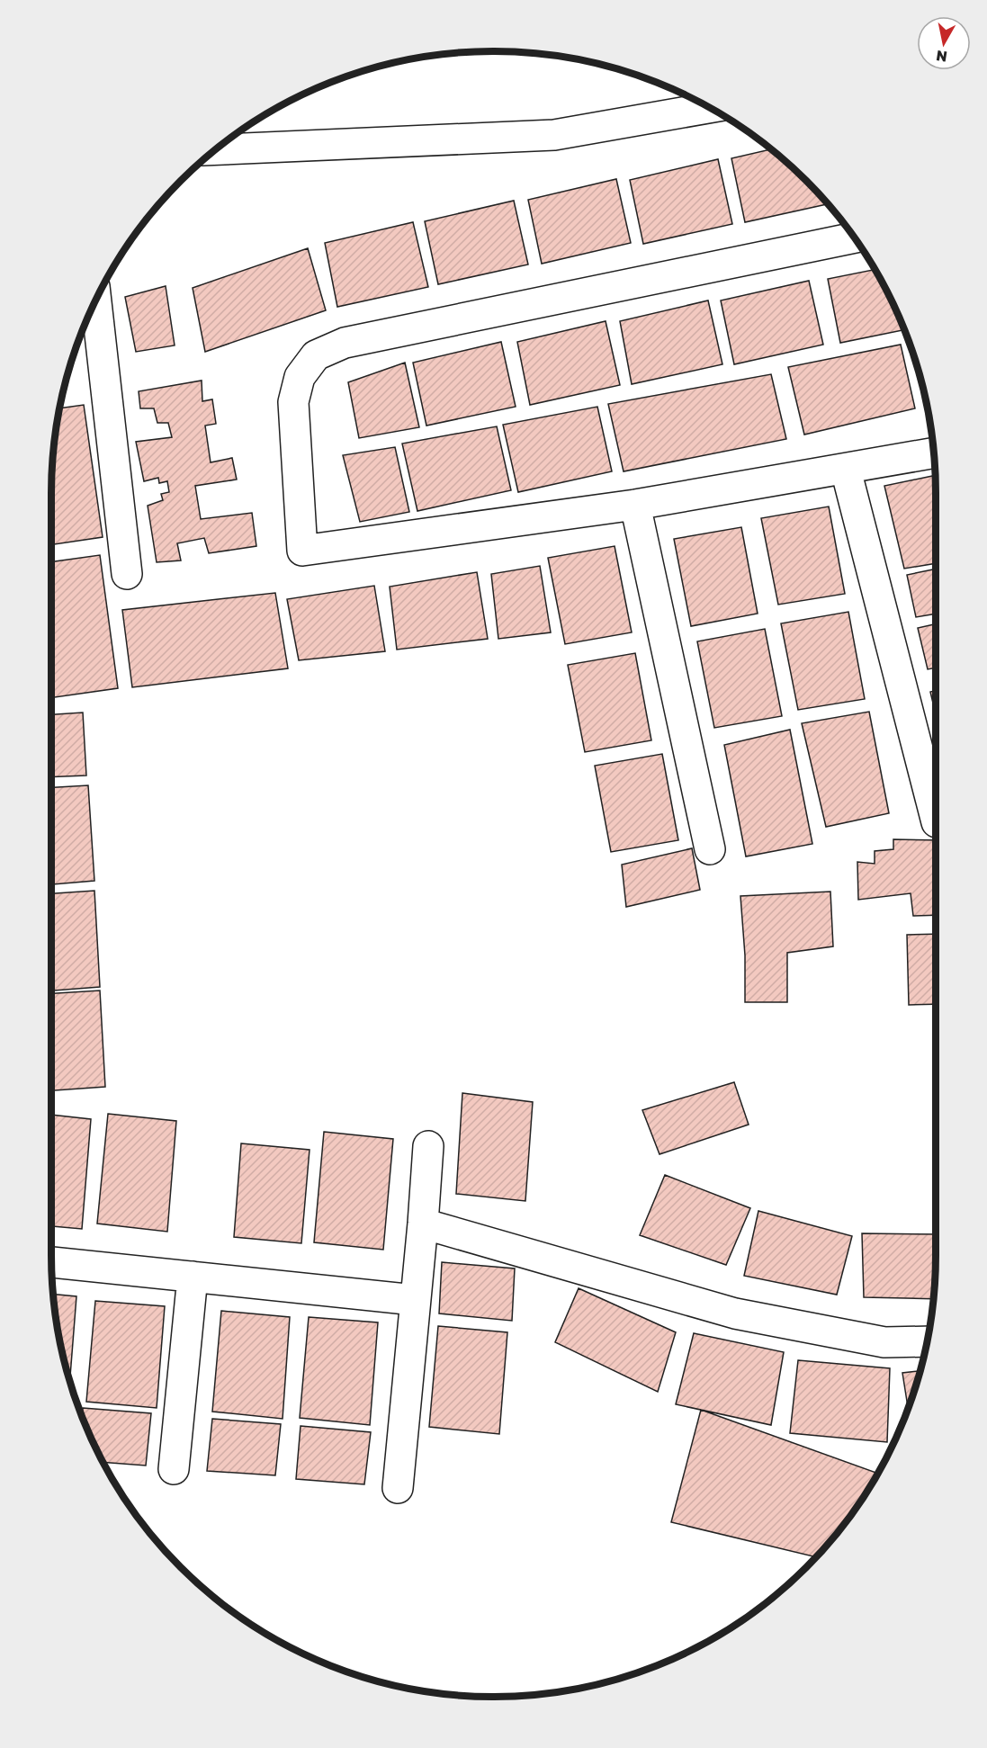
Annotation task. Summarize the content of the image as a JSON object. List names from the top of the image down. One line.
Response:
{"north":"bottom"}
